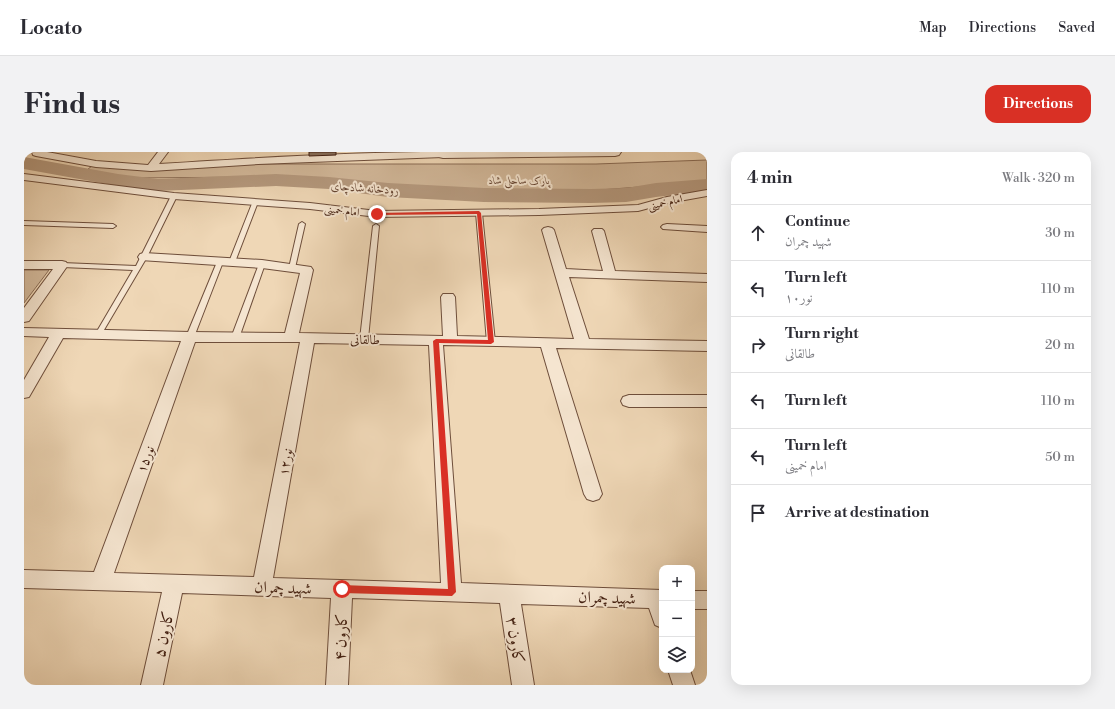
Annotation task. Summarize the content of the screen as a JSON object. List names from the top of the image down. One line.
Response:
{"streets":{"street":["امام خمینی","طالقانی","نور۱۵","نور۱۲","شهید چمران","کارون ۵","کارون ۴","کارون ۳"]},"crossings":[["طالقانی","نور۱۵"],["طالقانی","نور۱۲"],["نور۱۵","شهید چمران"],["نور۱۲","شهید چمران"],["شهید چمران","کارون ۵"],["شهید چمران","کارون ۴"],["شهید چمران","کارون ۳"]],"water":["رودخانه شادچای"],"parks":["پارک ساحلی شاد"],"page":{"header":"Locato","nav":["Map","Directions","Saved"],"buttons":"Directions","title":"Find us","heading":["4 min","Walk · 320 m"],"list":[["Continue","شهید چمران","30 m"],["Turn left","نور۱۰","110 m"],["Turn right","طالقانی","20 m"],["Turn left","110 m"],["Turn left","امام خمینی","50 m"],"Arrive at destination"],"map_buttons":["+","−"]}}
